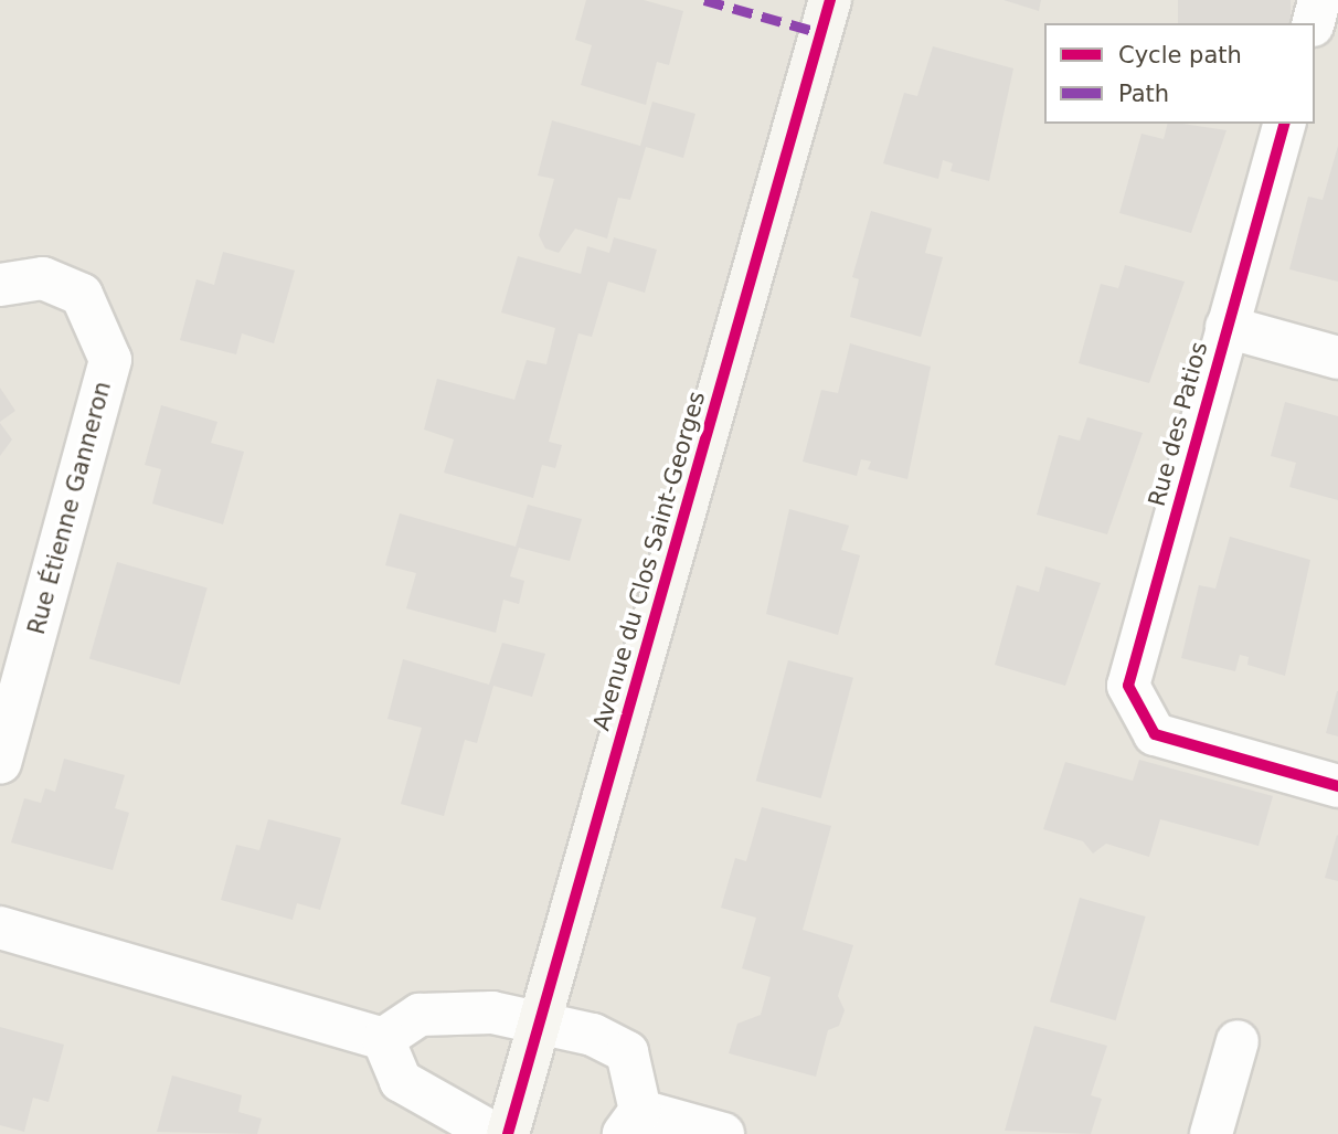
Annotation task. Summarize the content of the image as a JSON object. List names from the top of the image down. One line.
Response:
{"streets":{"street":["Rue des Patios","Rue Étienne Ganneron","Avenue du Clos Saint-Georges"]},"legend":["Cycle path","Path"]}
